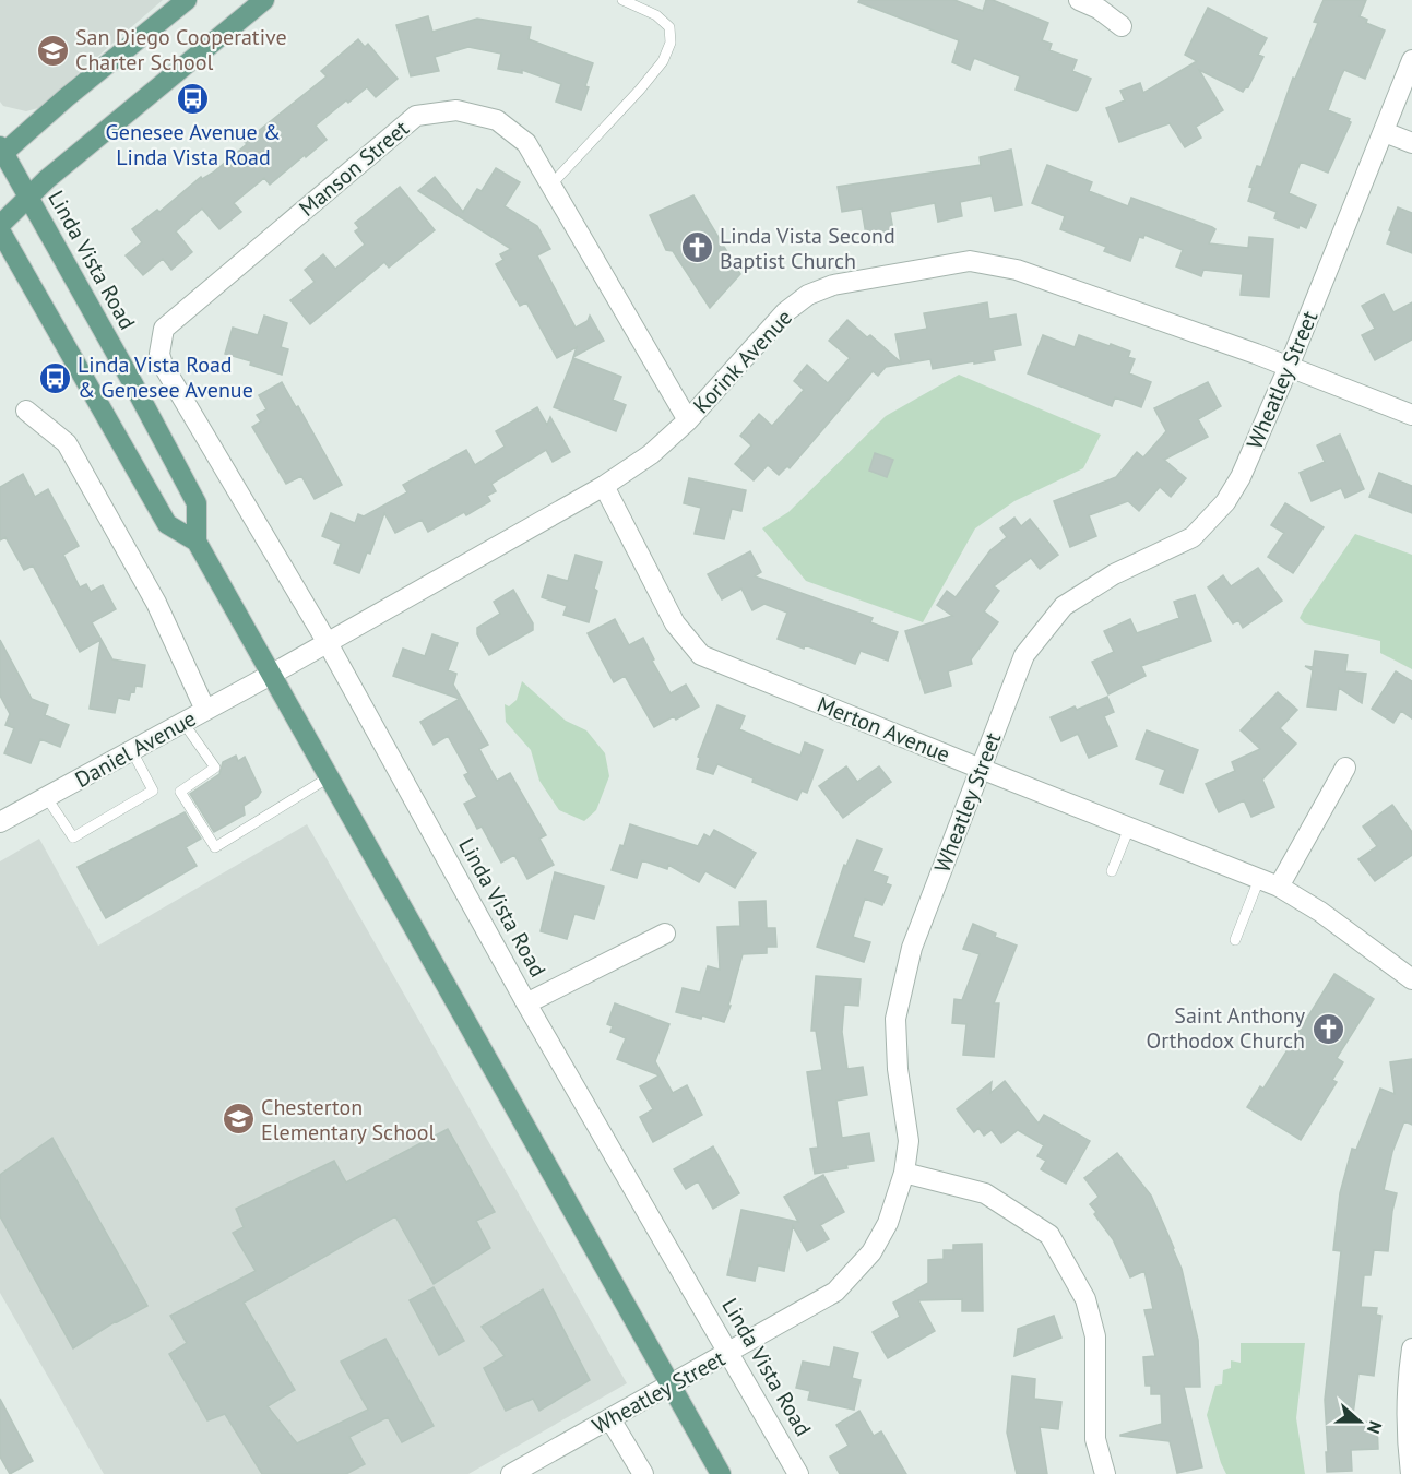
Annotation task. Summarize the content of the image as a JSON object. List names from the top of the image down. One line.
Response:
{"streets":{"main road":["Linda Vista Road"],"street":["Manson Street","Korink Avenue","Wheatley Street","Merton Avenue","Daniel Avenue"]},"crossings":[["Manson Street","Linda Vista Road"],["Manson Street","Korink Avenue"],["Linda Vista Road","Korink Avenue"],["Linda Vista Road","Wheatley Street"],["Linda Vista Road","Daniel Avenue"],["Korink Avenue","Wheatley Street"],["Korink Avenue","Merton Avenue"],["Korink Avenue","Daniel Avenue"],["Wheatley Street","Merton Avenue"]],"places":{"school or university":["San Diego Cooperative Charter School","Chesterton Elementary School"],"bus stop":["Genesee Avenue & Linda Vista Road","Linda Vista Road & Genesee Avenue"],"church":["Linda Vista Second Baptist Church","Saint Anthony Orthodox Church"]},"north":"right"}
